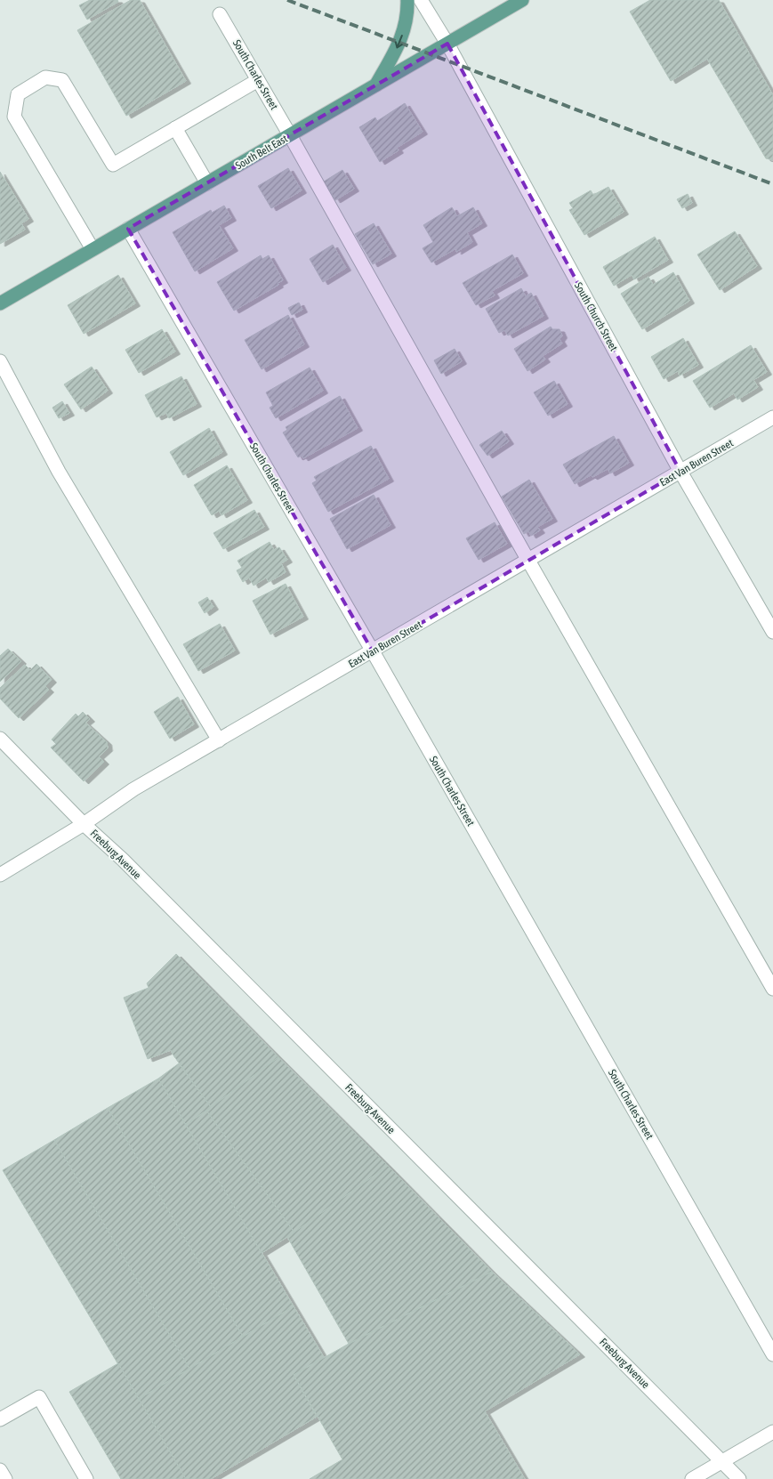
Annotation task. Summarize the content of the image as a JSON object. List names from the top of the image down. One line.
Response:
{"streets":{"main road":["South Belt East"],"street":["South Charles Street","South Church Street","East Van Buren Street","Freeburg Avenue"]},"crossings":[["South Charles Street","South Belt East"],["South Charles Street","East Van Buren Street"],["South Belt East","South Church Street"],["South Church Street","East Van Buren Street"],["East Van Buren Street","Freeburg Avenue"]]}
